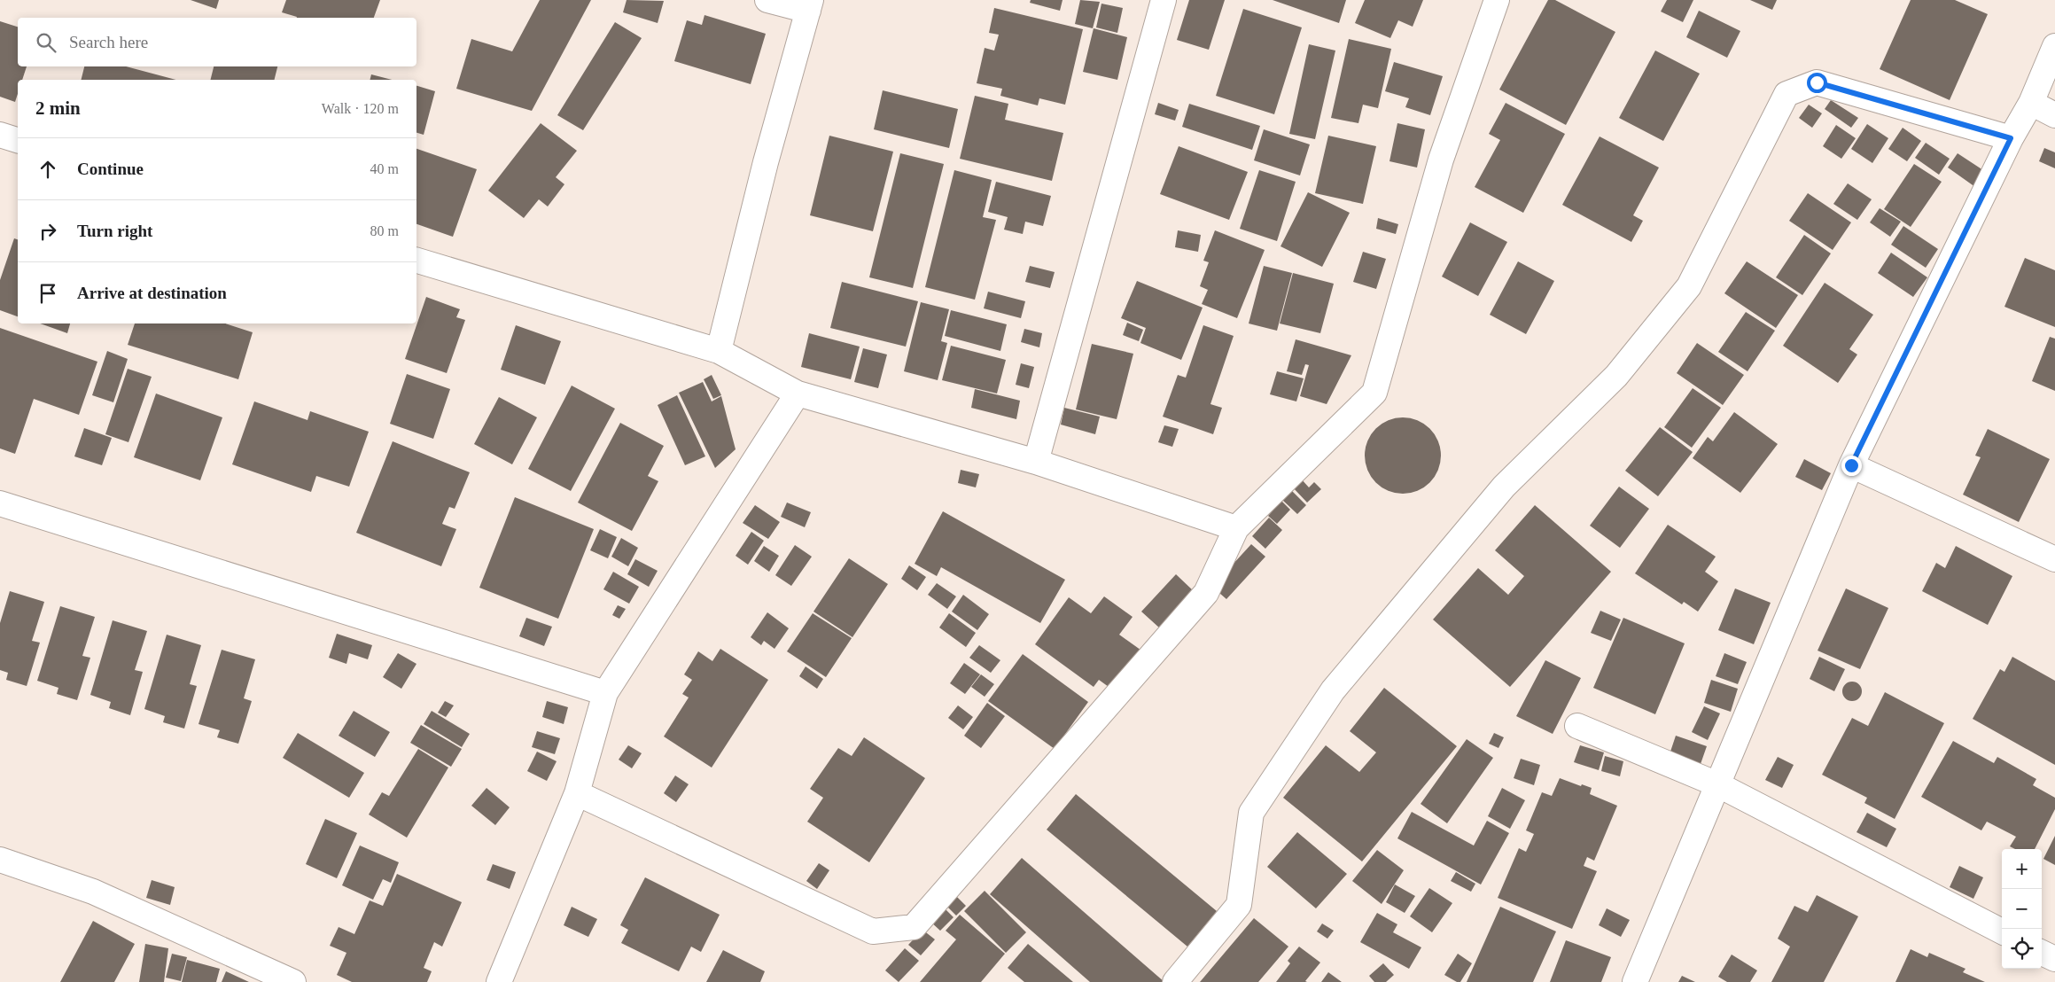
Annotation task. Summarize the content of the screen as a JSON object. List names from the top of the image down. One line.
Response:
{"page":{"search":"Search here","heading":["2 min","Walk · 120 m"],"list":[["Continue","40 m"],["Turn right","80 m"],"Arrive at destination"],"map_buttons":["+","−"]}}
